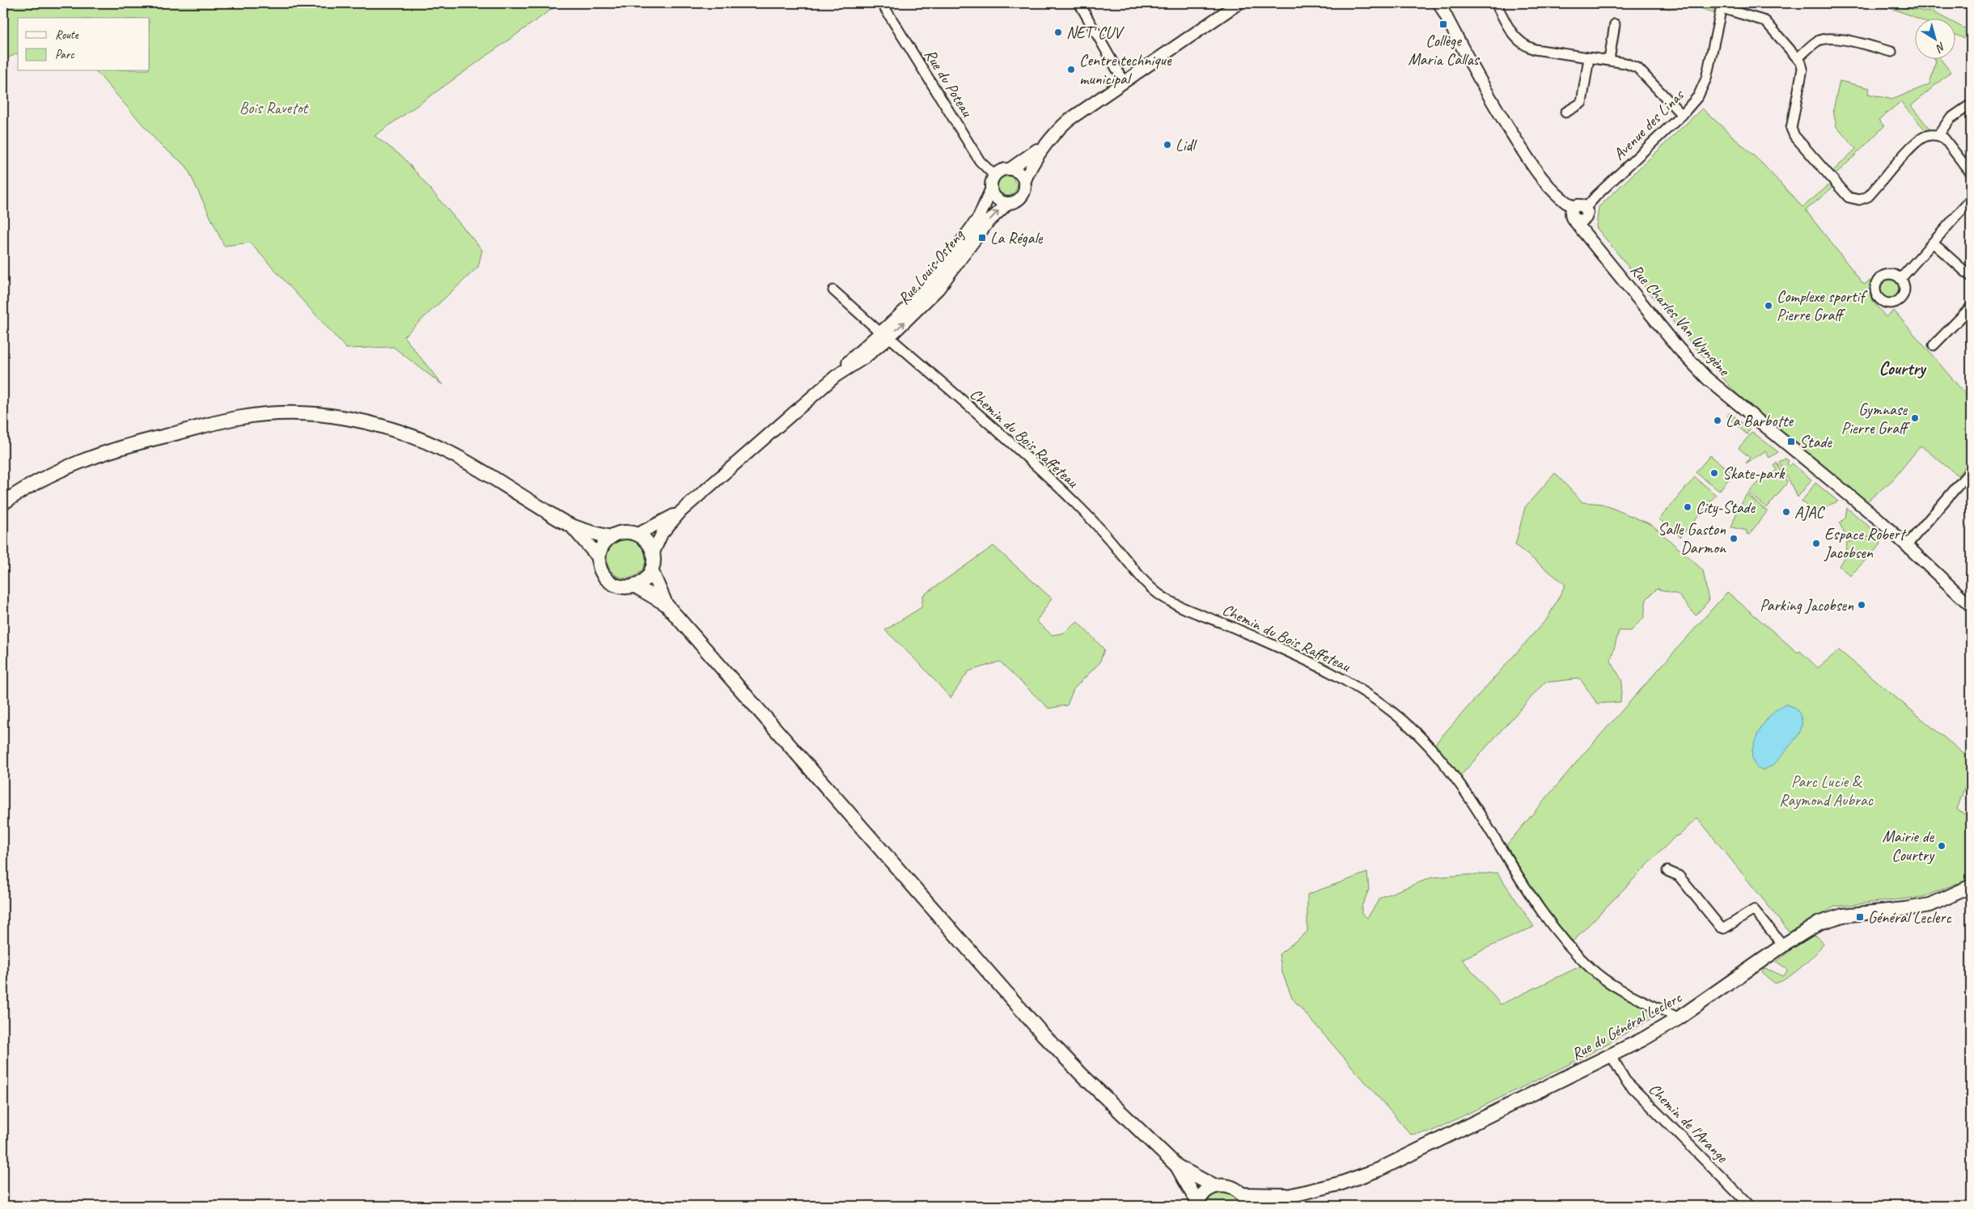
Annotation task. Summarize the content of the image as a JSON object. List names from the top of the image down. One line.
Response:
{"streets":{"main road":["Rue du Général Leclerc"],"street":["Rue du Poteau","Avenue des Linas","Rue Louis Osteng","Rue Charles Van Wyngène","Chemin du Bois Raffeteau","Chemin de l'Arange"]},"crossings":[["Rue du Poteau","Rue Louis Osteng"],["Avenue des Linas","Rue Charles Van Wyngène"],["Rue Louis Osteng","Chemin du Bois Raffeteau"],["Chemin du Bois Raffeteau","Rue du Général Leclerc"],["Rue du Général Leclerc","Chemin de l'Arange"]],"districts":["Courtry"],"parks":["Bois Ravetot","Parc Lucie & Raymond Aubrac"],"places":{"transit":["Collège Maria Callas","La Régale","Stade","Général Leclerc"],"other":["NET' CUV","Centre technique municipal","Lidl","Complexe sportif Pierre Graff","Gymnase Pierre Graff","La Barbotte","Skate-park","City-Stade","AJAC","Salle Gaston Darmon","Espace Robert Jacobsen","Parking Jacobsen","Mairie de Courtry"]},"legend":["Route","Parc"],"north":"bottom right"}
